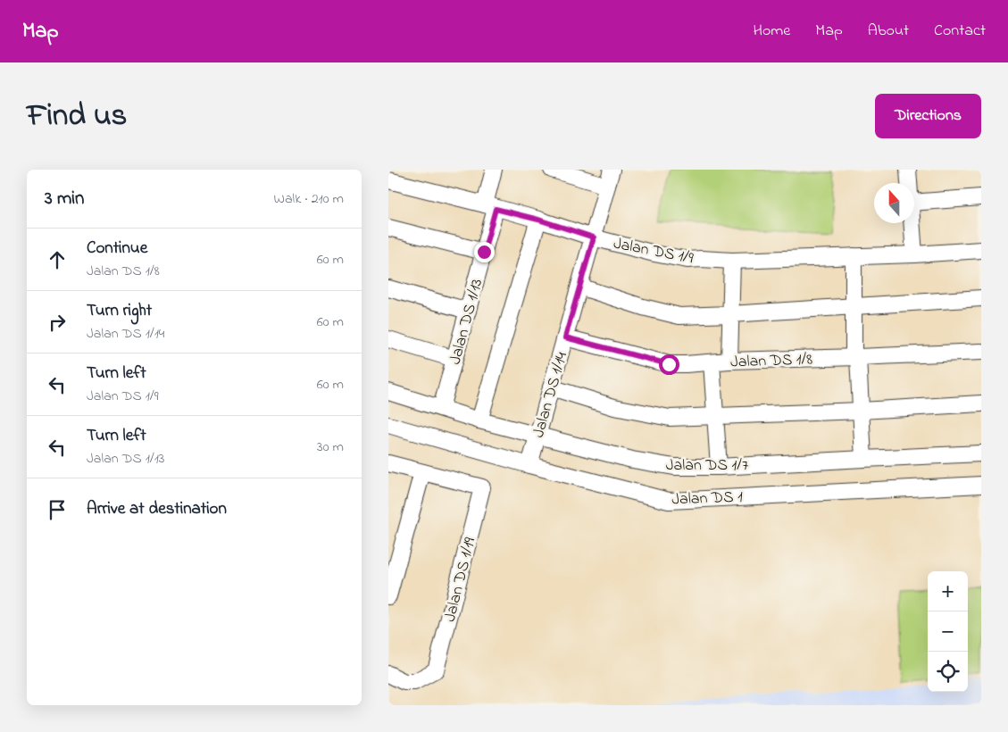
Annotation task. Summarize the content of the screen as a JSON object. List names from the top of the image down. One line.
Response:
{"streets":{"street":["Jalan DS 1/9","Jalan DS 1/13","Jalan DS 1/8","Jalan DS 1/14","Jalan DS 1/7","Jalan DS 1","Jalan DS 1/19"]},"crossings":[["Jalan DS 1/9","Jalan DS 1/13"],["Jalan DS 1/9","Jalan DS 1/14"],["Jalan DS 1/13","Jalan DS 1/7"],["Jalan DS 1/8","Jalan DS 1/14"],["Jalan DS 1/14","Jalan DS 1/7"],["Jalan DS 1/14","Jalan DS 1"]],"north":"top","page":{"header":"Map","nav":["Home","Map","About","Contact"],"title":"Find us","buttons":"Directions","heading":["3 min","Walk · 210 m"],"list":[["Continue","Jalan DS 1/8","60 m"],["Turn right","Jalan DS 1/14","60 m"],["Turn left","Jalan DS 1/9","60 m"],["Turn left","Jalan DS 1/13","30 m"],"Arrive at destination"],"map_buttons":["+","−"]}}
